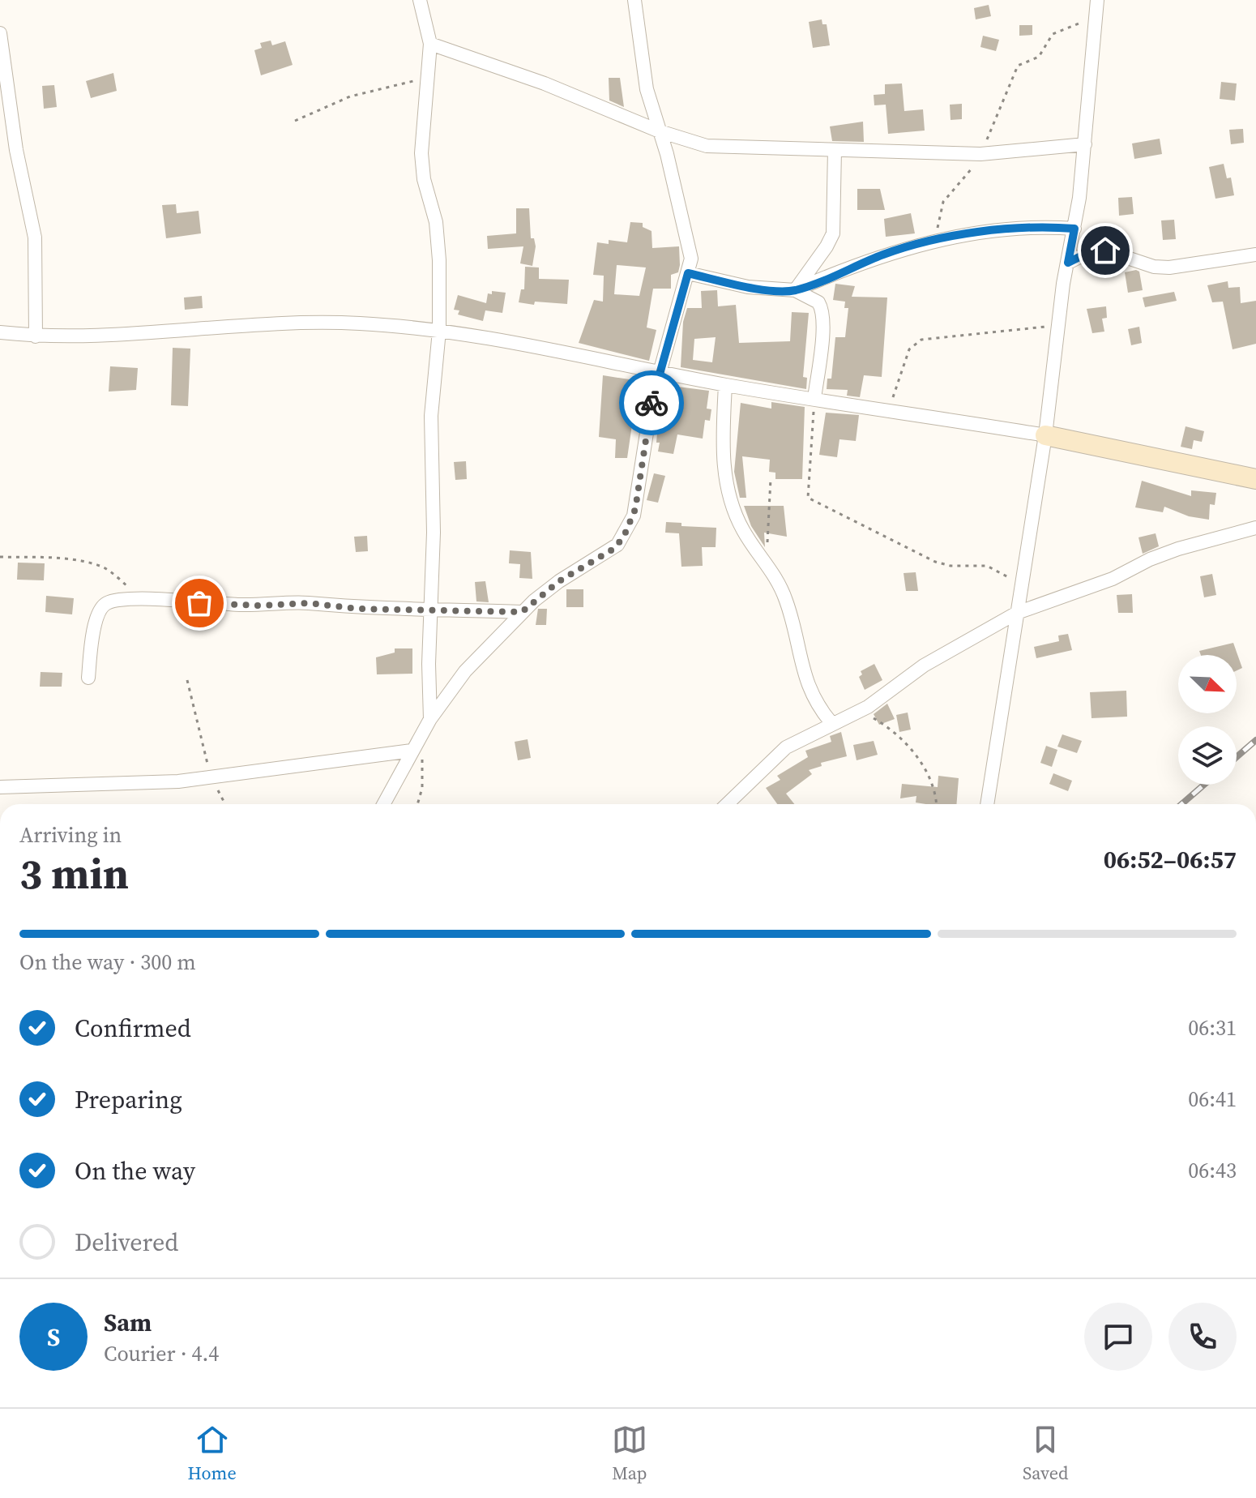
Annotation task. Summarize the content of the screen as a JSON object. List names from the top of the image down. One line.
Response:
{"north":"bottom right","page":{"heading":["3 min","Arriving in","06:52–06:57"],"panel":["Sam","Courier · 4.4"],"bar":"On the way · 300 m","list":[["Confirmed","06:31"],["Preparing","06:41"],["On the way","06:43"],"Delivered"],"round":"S","tabs":["Home","Map","Saved"]}}
